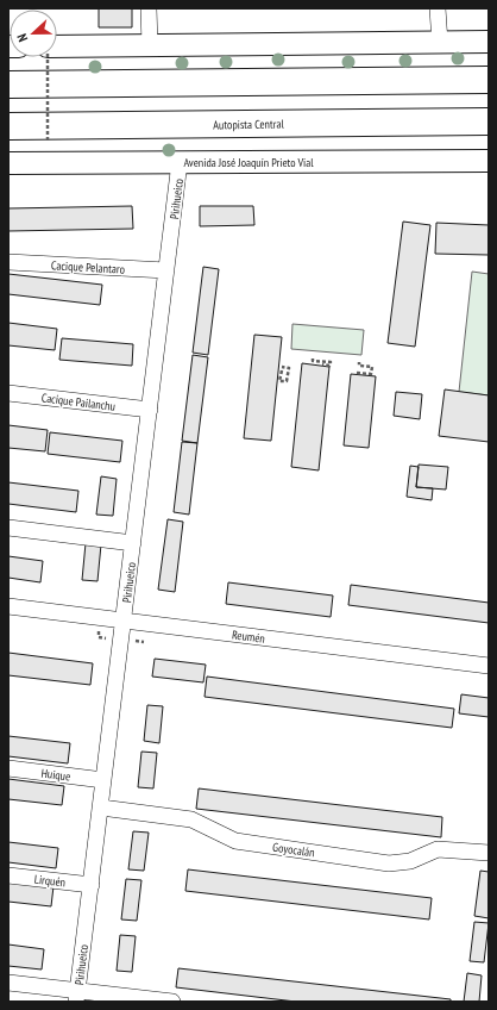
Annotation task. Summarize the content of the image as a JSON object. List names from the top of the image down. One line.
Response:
{"streets":{"highway":["Autopista Central"],"main road":["Avenida José Joaquín Prieto Vial"],"street":["Pirihueico","Cacique Pelantaro","Cacique Pailanchu","Reumén","Huique","Goyocalán","Lirquén"]},"crossings":[["Avenida José Joaquín Prieto Vial","Pirihueico"],["Pirihueico","Cacique Pelantaro"],["Pirihueico","Cacique Pailanchu"],["Pirihueico","Reumén"],["Pirihueico","Huique"],["Pirihueico","Goyocalán"],["Pirihueico","Lirquén"]],"north":"left"}
